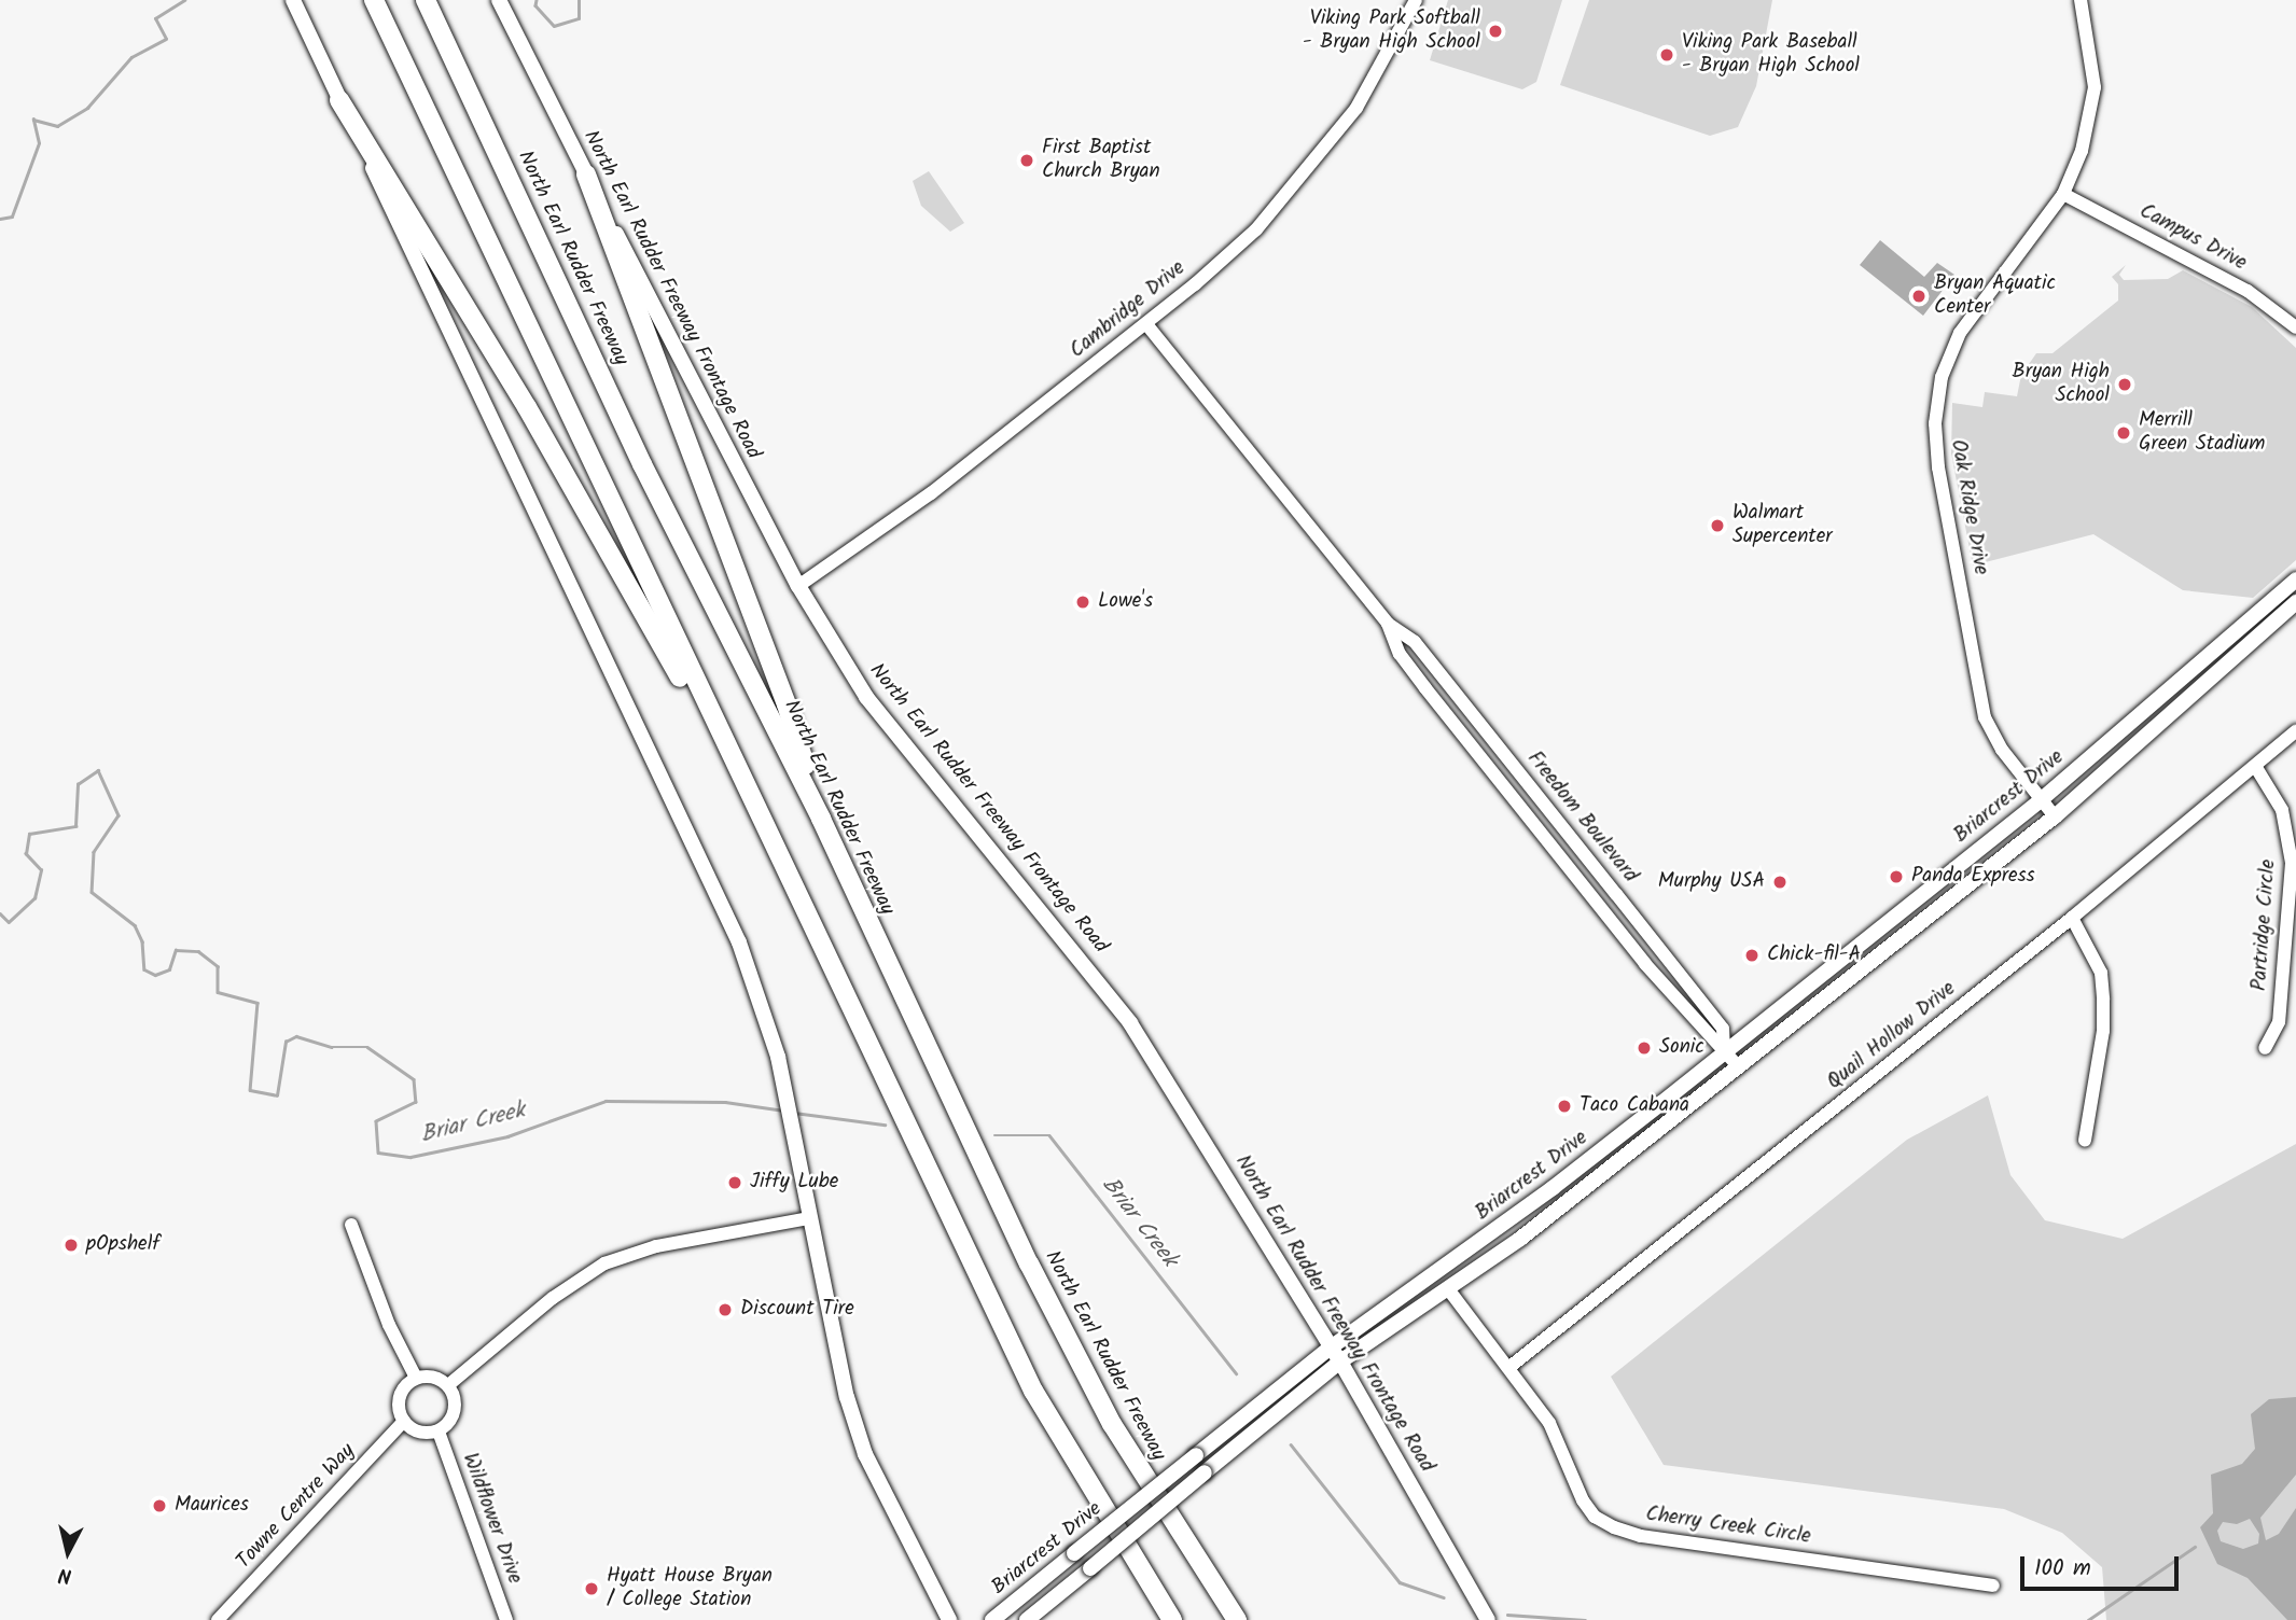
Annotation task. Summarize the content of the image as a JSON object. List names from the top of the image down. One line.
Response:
{"streets":{"highway":["North Earl Rudder Freeway"],"main road":["North Earl Rudder Freeway Frontage Road","Briarcrest Drive"],"street":["Campus Drive","Cambridge Drive","Oak Ridge Drive","Freedom Boulevard","Partridge Circle","Quail Hollow Drive","Towne Centre Way","Wildflower Drive","Cherry Creek Circle"]},"crossings":[["Campus Drive","Oak Ridge Drive"],["North Earl Rudder Freeway Frontage Road","Cambridge Drive"],["North Earl Rudder Freeway Frontage Road","Briarcrest Drive"],["Cambridge Drive","Freedom Boulevard"],["Oak Ridge Drive","Briarcrest Drive"],["Briarcrest Drive","Freedom Boulevard"],["Briarcrest Drive","Cherry Creek Circle"],["Partridge Circle","Quail Hollow Drive"],["Quail Hollow Drive","Cherry Creek Circle"],["Towne Centre Way","Wildflower Drive"]],"water":["Briar Creek"],"places":["Viking Park Softball - Bryan High School","Viking Park Baseball - Bryan High School","First Baptist Church Bryan","Bryan Aquatic Center","Bryan High School","Merrill Green Stadium","Walmart Supercenter","Lowe's","Panda Express","Murphy USA","Chick-fil-A","Sonic","Taco Cabana","Jiffy Lube","pOpshelf","Discount Tire","Maurices","Hyatt House Bryan / College Station"],"scale_bar":"100 m","north":"bottom"}
